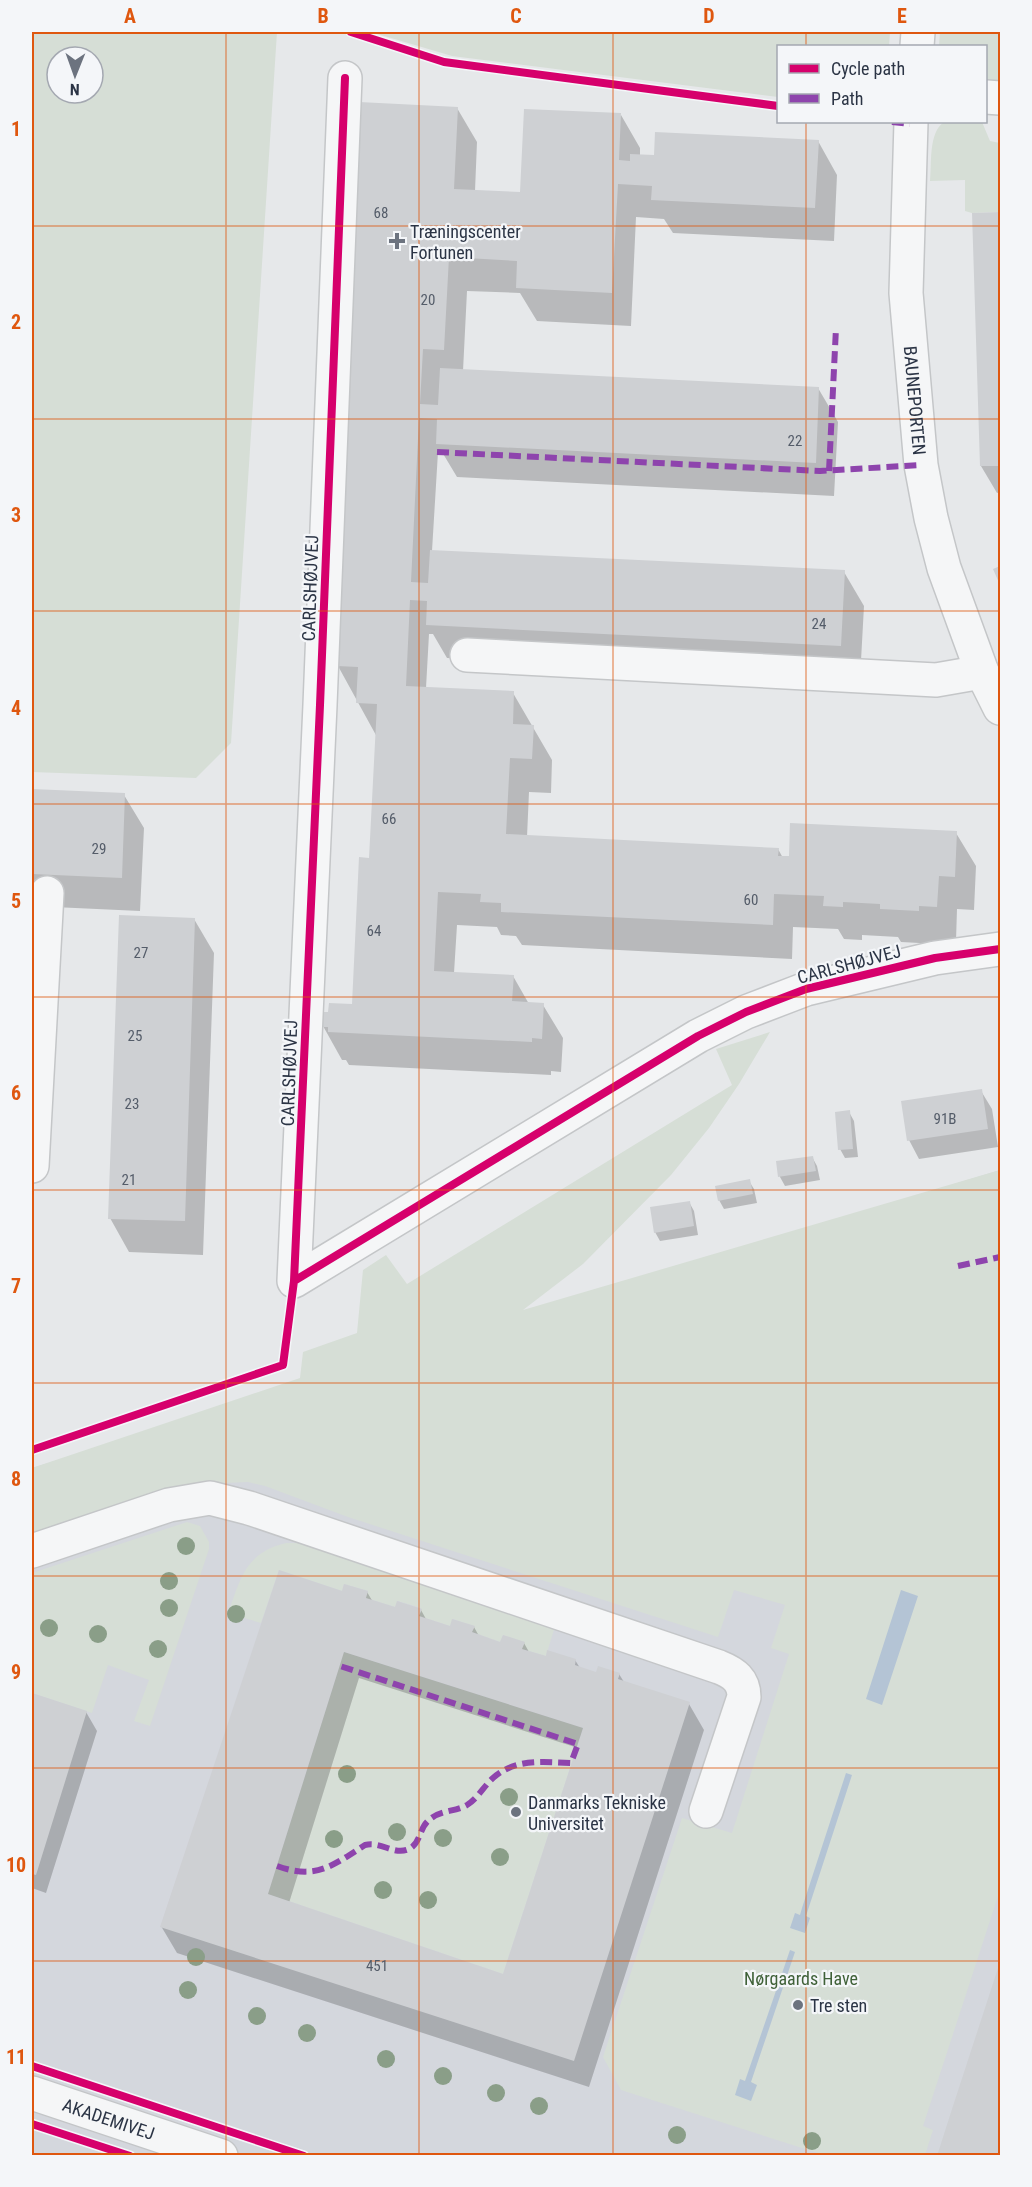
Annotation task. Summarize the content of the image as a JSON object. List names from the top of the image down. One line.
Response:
{"streets":{"street":["BAUNEPORTEN","CARLSHØJVEJ","AKADEMIVEJ"]},"parks":["Nørgaards Have"],"places":{"health":["Træningscenter Fortunen"],"other":["Danmarks Tekniske Universitet","Tre sten"]},"house_numbers":["68","20","22","24","66","29","60","64","27","25","23","91B","21","451"],"legend":["Cycle path","Path"],"north":"bottom","grid":{"columns":["A","B","C","D","E"],"rows":["1","2","3","4","5","6","7","8","9","10","11"]}}
